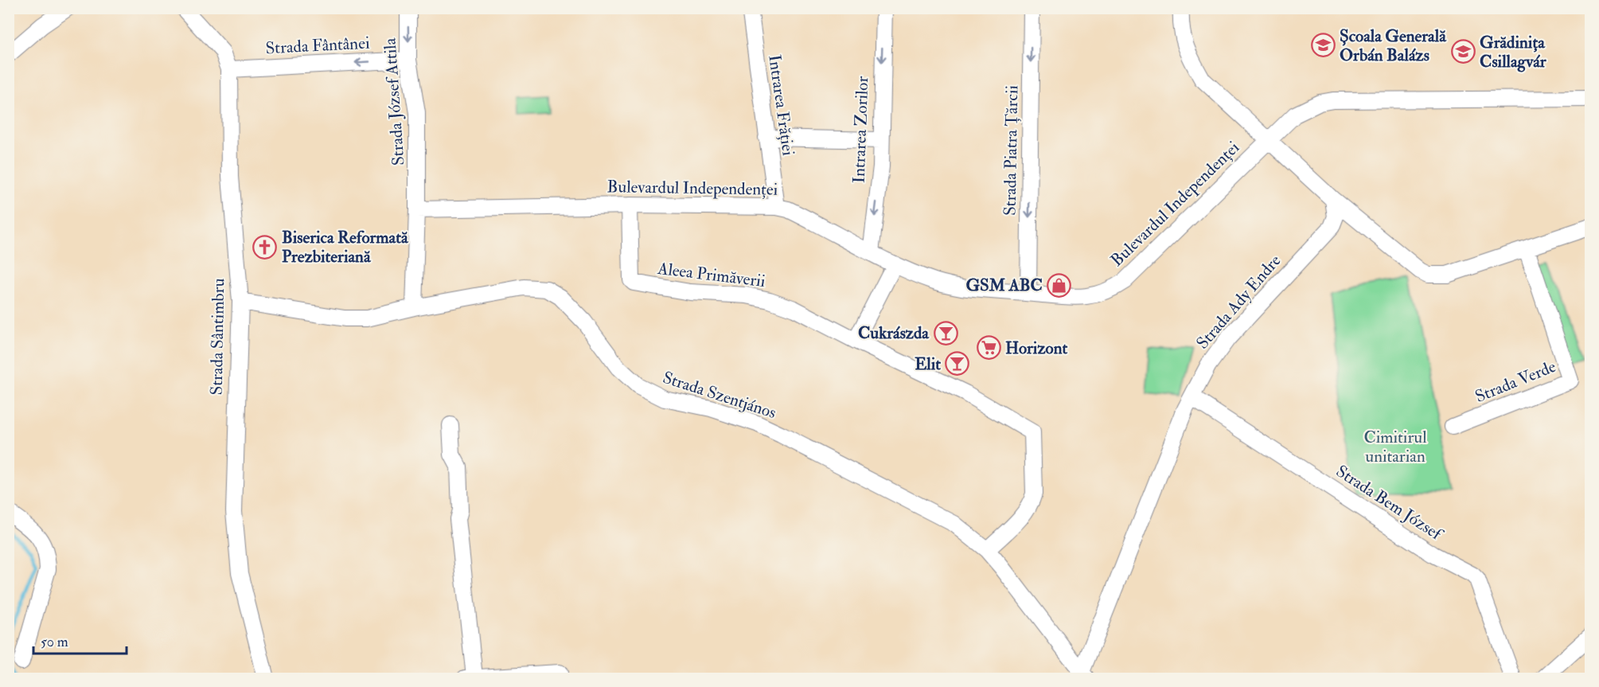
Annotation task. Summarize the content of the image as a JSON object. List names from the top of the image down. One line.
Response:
{"streets":{"street":["Strada Fântânei","Strada József Attila","Intrarea Frăției","Intrarea Zorilor","Strada Piatra Țărcii","Bulevardul Independenței","Aleea Primăverii","Strada Ady Endre","Strada Sântimbru","Strada Verde","Strada Szentjános","Strada Bem József"]},"crossings":[["Strada Fântânei","Strada József Attila"],["Strada Fântânei","Strada Sântimbru"],["Strada József Attila","Bulevardul Independenței"],["Strada József Attila","Strada Szentjános"],["Intrarea Frăției","Bulevardul Independenței"],["Intrarea Zorilor","Bulevardul Independenței"],["Strada Piatra Țărcii","Bulevardul Independenței"],["Bulevardul Independenței","Aleea Primăverii"],["Aleea Primăverii","Strada Szentjános"],["Strada Ady Endre","Strada Szentjános"],["Strada Ady Endre","Strada Bem József"],["Strada Sântimbru","Strada Szentjános"]],"one_way":["Strada Fântânei","Intrarea Zorilor","Strada Piatra Țărcii"],"parks":["Cimitirul unitarian"],"places":{"school or university":["Școala Generală Orbán Balázs","Grădinița Csillagvár"],"church":["Biserica Reformată Prezbiteriană"],"shop":["GSM ABC"],"bar":["Cukrászda","Elit"],"supermarket":["Horizont"]},"scale_bar":"50 m"}
